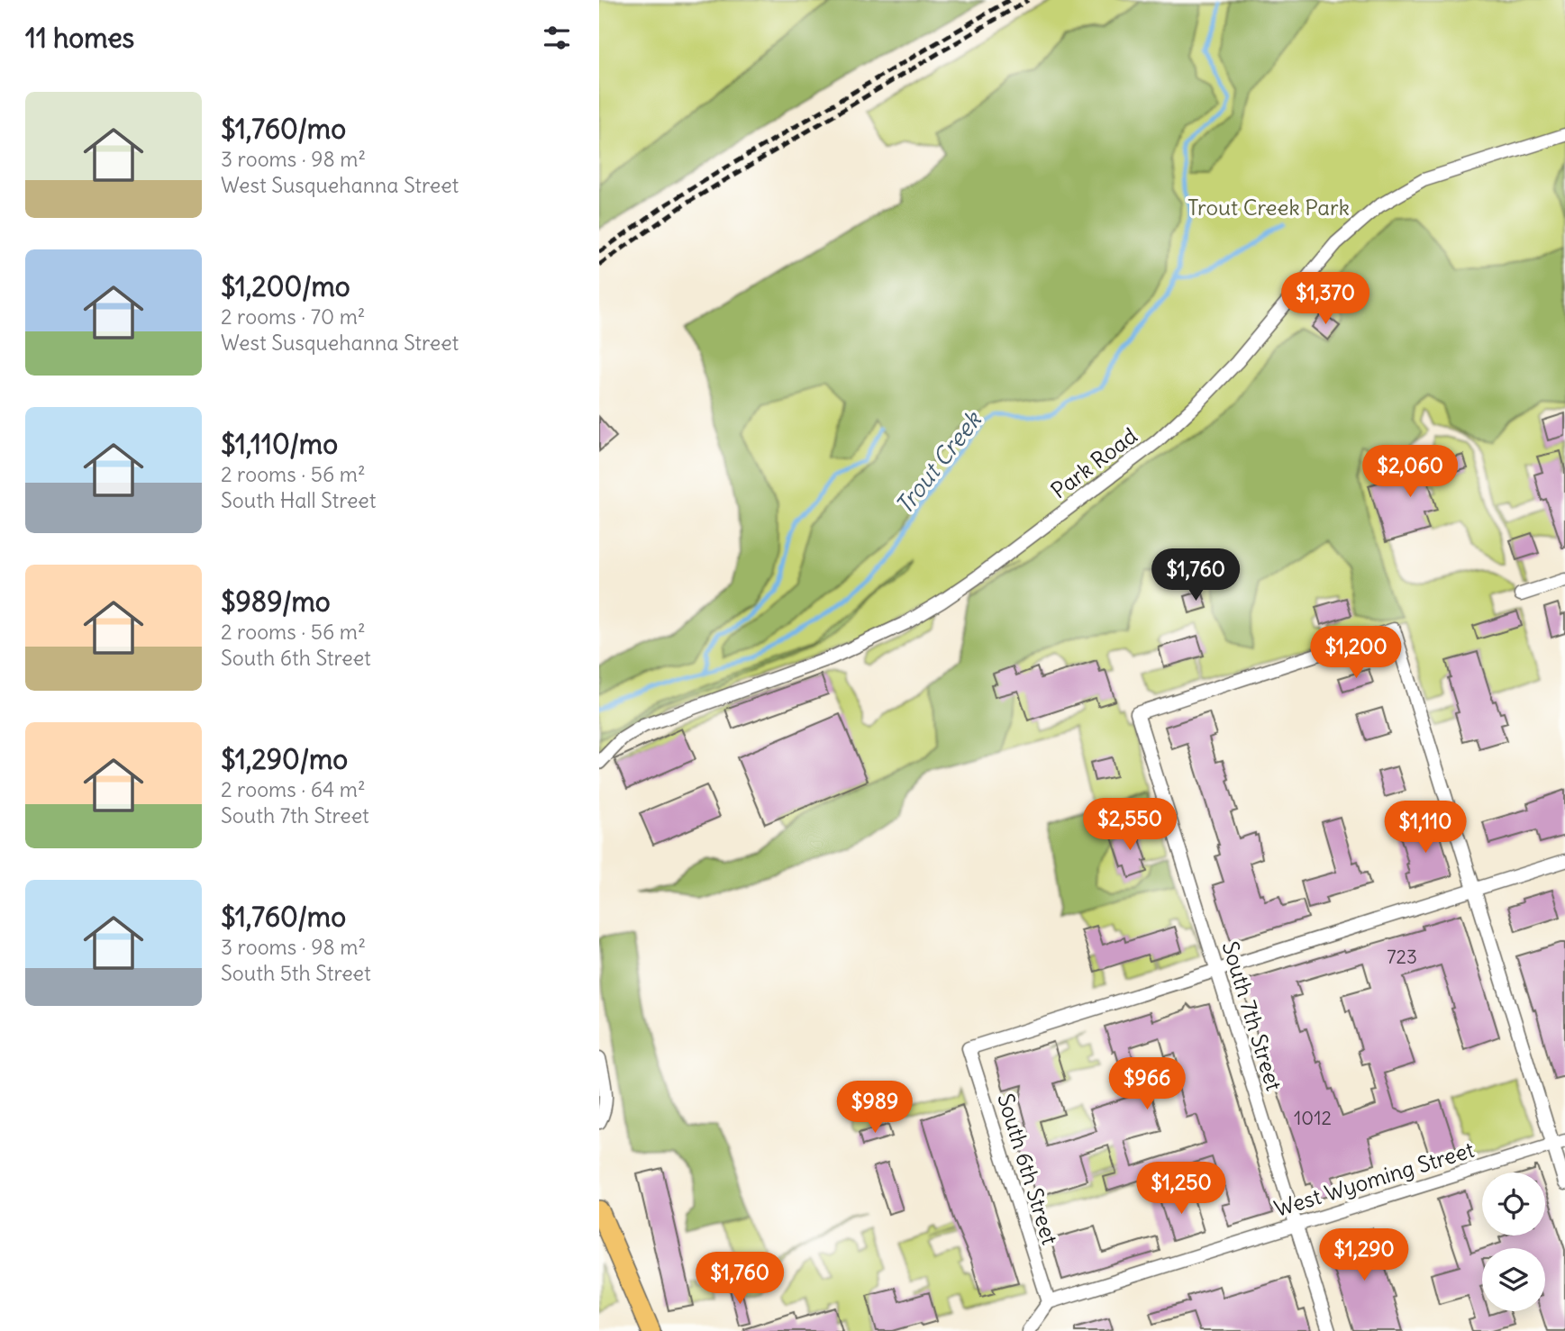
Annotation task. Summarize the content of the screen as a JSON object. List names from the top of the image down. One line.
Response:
{"streets":{"street":["Park Road","South 7th Street","South 6th Street","West Wyoming Street"]},"crossings":[["South 7th Street","South 6th Street"],["South 7th Street","West Wyoming Street"],["South 6th Street","West Wyoming Street"]],"water":["Trout Creek"],"parks":["Trout Creek Park"],"house_numbers":["723","1012"],"page":{"heading":"11 homes","list":[{"name":"$1,760/mo","note":"3 rooms · 98 m² · West Susquehanna Street"},{"name":"$1,200/mo","note":"2 rooms · 70 m² · West Susquehanna Street"},{"name":"$1,110/mo","note":"2 rooms · 56 m² · South Hall Street"},{"name":"$989/mo","note":"2 rooms · 56 m² · South 6th Street"},{"name":"$1,290/mo","note":"2 rooms · 64 m² · South 7th Street"},{"name":"$1,760/mo","note":"3 rooms · 98 m² · South 5th Street"}],"price":["$1,370","$2,060","$1,760","$1,200","$2,550","$1,110","$966","$989","$1,250","$1,290","$1,760"]}}
